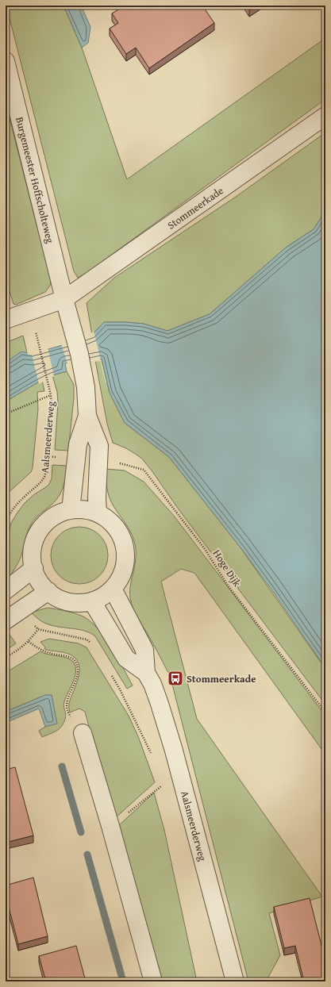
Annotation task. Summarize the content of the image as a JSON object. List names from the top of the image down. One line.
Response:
{"streets":{"street":["Burgemeester Hoffscholteweg","Stommeerkade","Aalsmeerderweg"],"path":["Hoge Dijk"]},"crossings":[["Burgemeester Hoffscholteweg","Stommeerkade"]],"places":{"bus stop":["Stommeerkade"]}}
